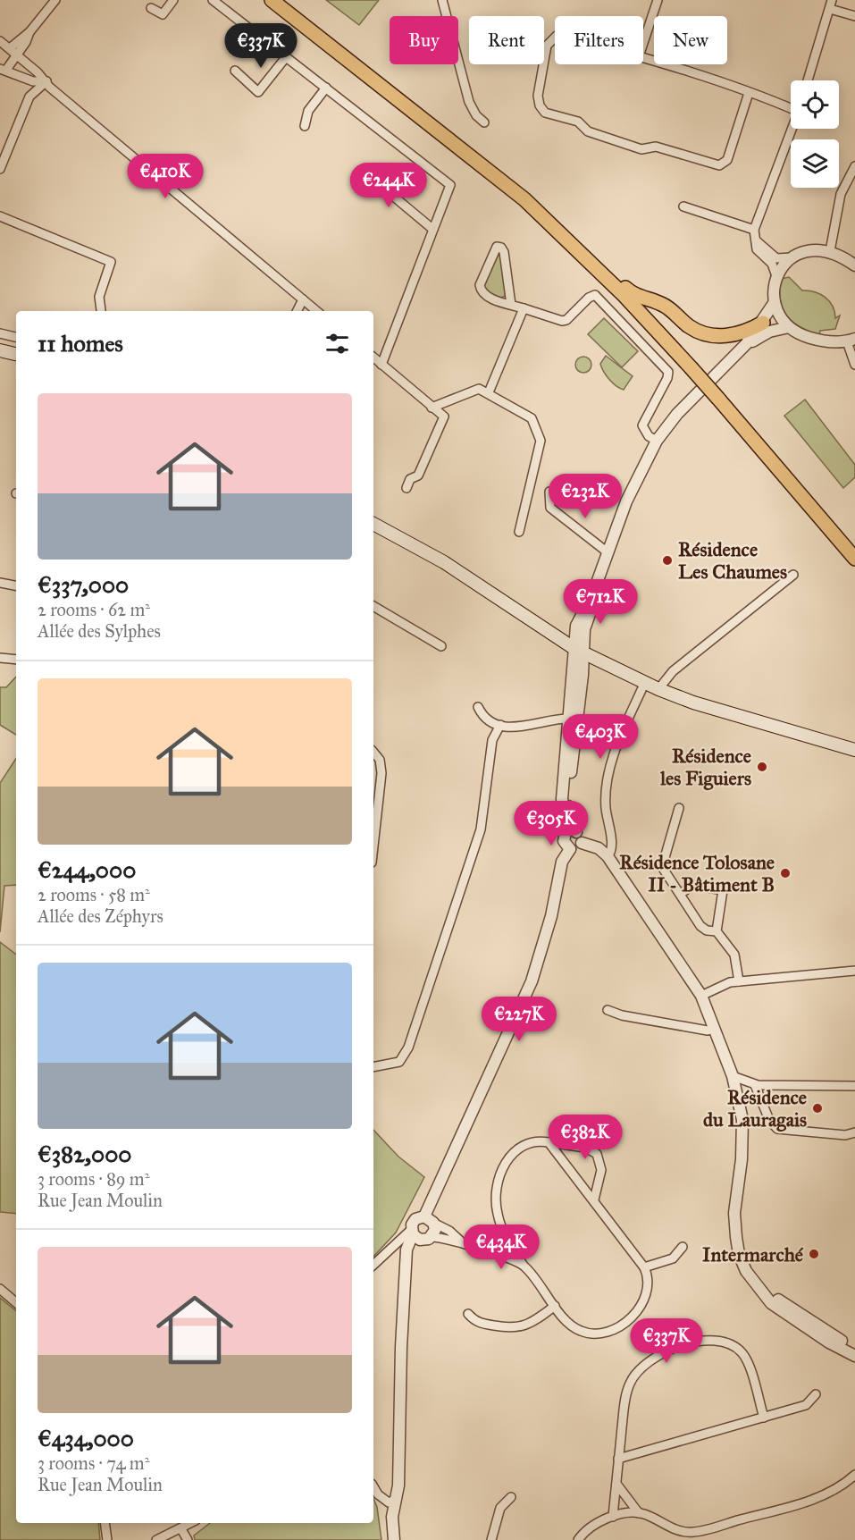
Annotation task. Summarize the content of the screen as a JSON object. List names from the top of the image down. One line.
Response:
{"places":["Résidence Les Chaumes","Résidence les Figuiers","Résidence Tolosane II - Bâtiment B","Résidence du Lauragais","Intermarché"],"page":{"chip":["Buy","Rent","Filters","New"],"price":["€337K","€410K","€244K","€232K","€712K","€403K","€305K","€227K","€382K","€434K","€337K"],"heading":"11 homes","list":[{"name":"€337,000","note":"2 rooms · 62 m² · Allée des Sylphes"},{"name":"€244,000","note":"2 rooms · 58 m² · Allée des Zéphyrs"},{"name":"€382,000","note":"3 rooms · 89 m² · Rue Jean Moulin"},{"name":"€434,000","note":"3 rooms · 74 m² · Rue Jean Moulin"}]}}
